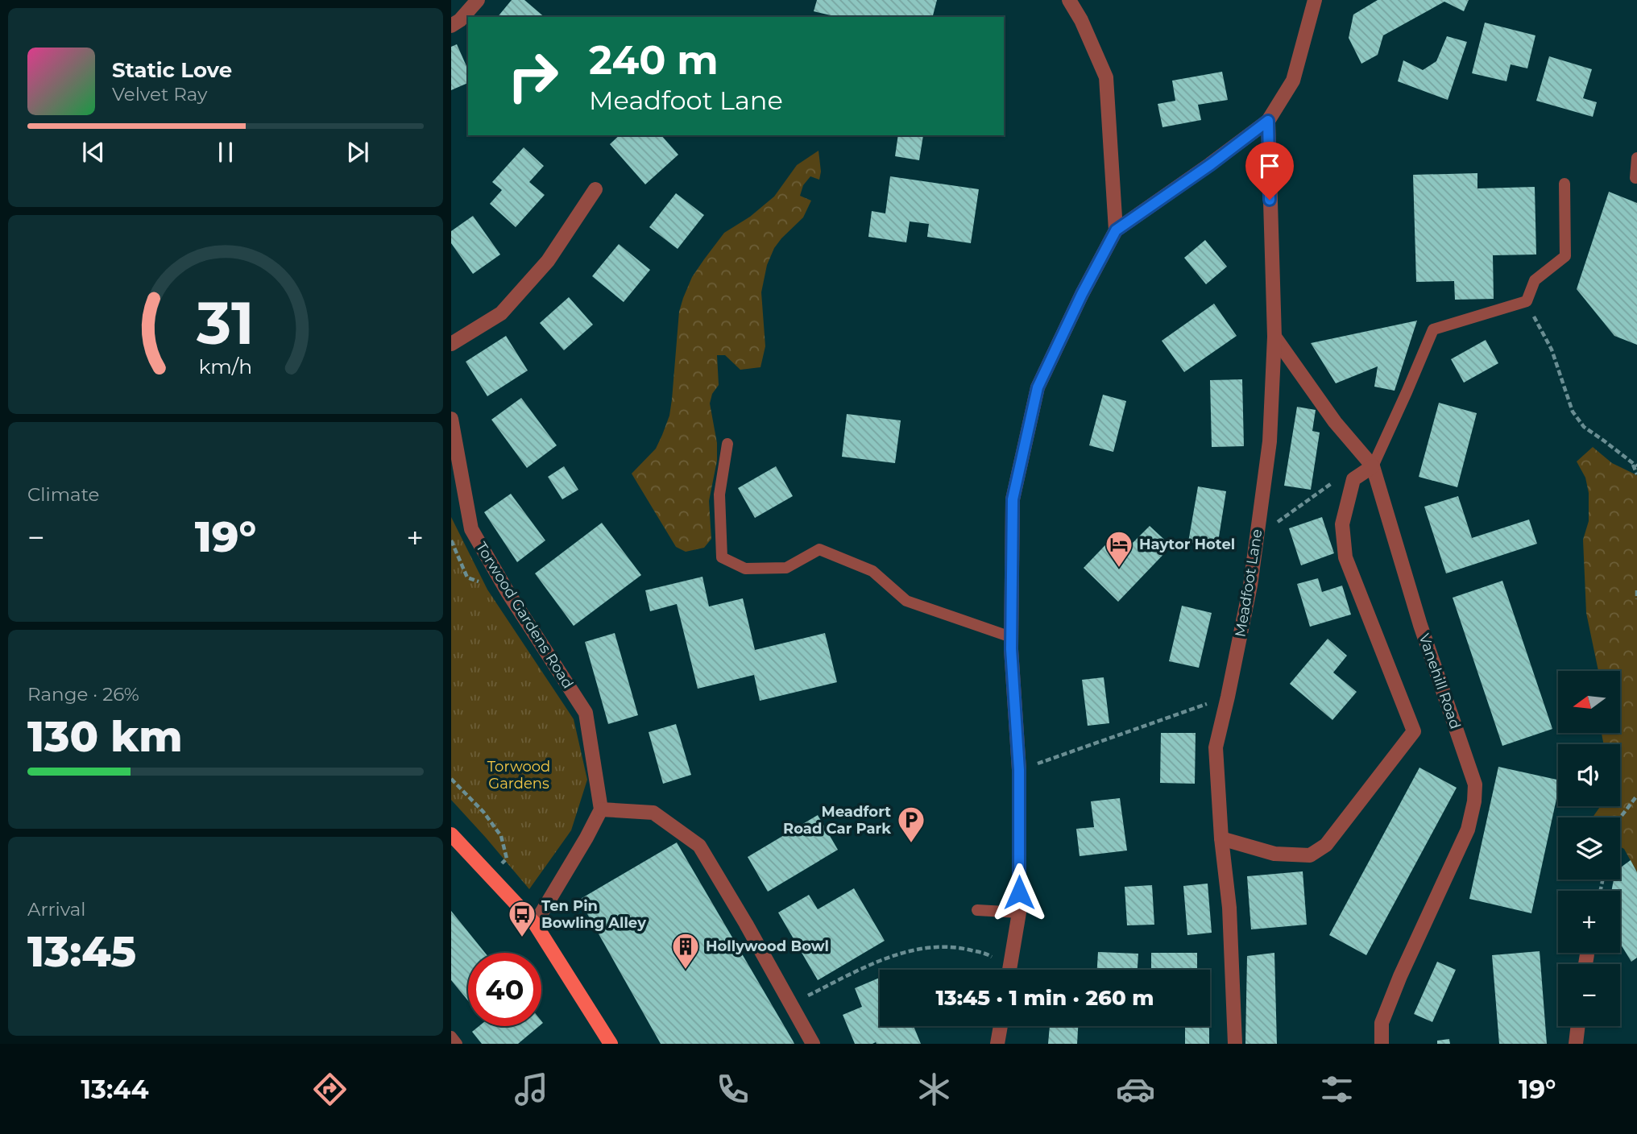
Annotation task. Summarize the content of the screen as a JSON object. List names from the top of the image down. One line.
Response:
{"streets":{"street":["Meadfoot Lane","Torwood Gardens Road","Vanehill Road"]},"crossings":[["Meadfoot Lane","Vanehill Road"]],"parks":["Torwood Gardens"],"places":{"hotel":["Haytor Hotel"],"parking":["Meadfort Road Car Park"],"bus stop":["Ten Pin Bowling Alley"],"building":["Hollywood Bowl"]},"north":"left","page":{"turn":["240 m","Meadfoot Lane"],"song":["Static Love","Velvet Ray"],"tile":["Climate",["Range · 26%","130 km"],["Arrival","13:45"]],"heat":["−","19°","+"],"map_buttons":["+","−"],"limit":"40","trip":"13:45 · 1 min · 260 m","tabs":["13:44","19°"],"gauge":["31","km/h"]}}
